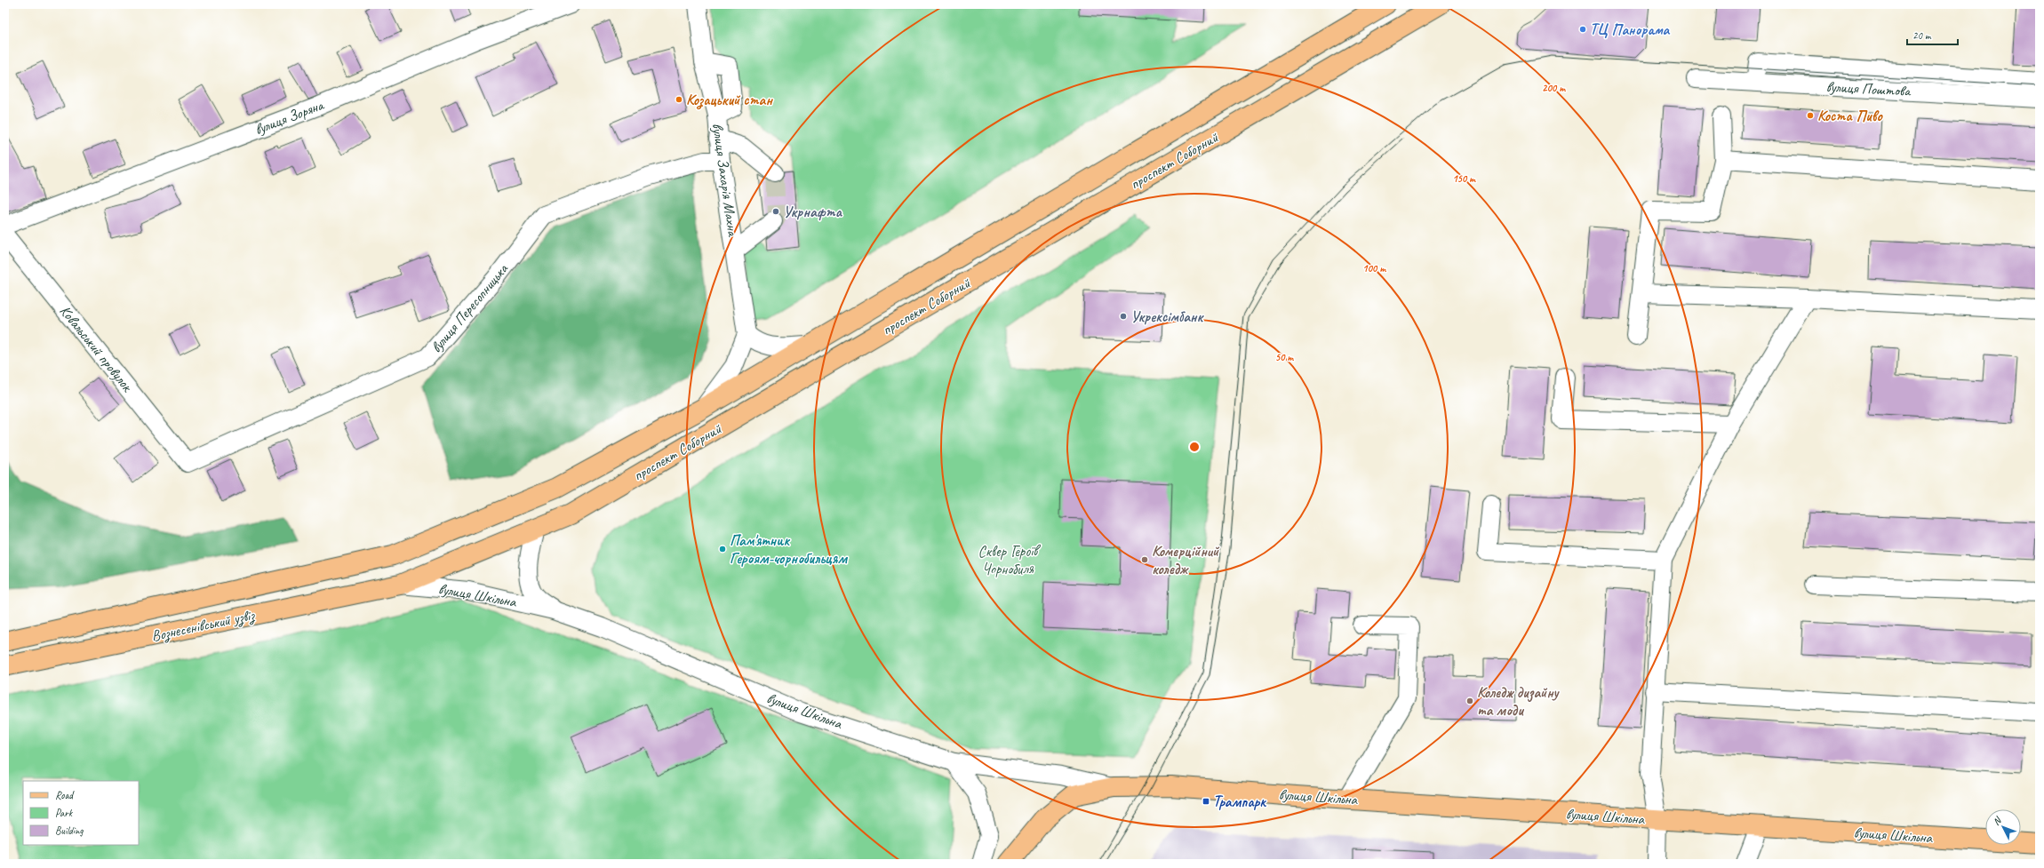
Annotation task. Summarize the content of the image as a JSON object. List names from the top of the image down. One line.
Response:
{"streets":{"main road":["проспект Соборний","вулиця Шкільна","Вознесенівський узвіз"],"street":["вулиця Поштова","вулиця Зоряна","вулиця Захарія Махна","вулиця Пересопницька","Ковальський провулок"]},"crossings":[["проспект Соборний","вулиця Шкільна"],["проспект Соборний","Вознесенівський узвіз"],["вулиця Захарія Махна","вулиця Пересопницька"],["вулиця Пересопницька","Ковальський провулок"],["вулиця Шкільна","Вознесенівський узвіз"]],"parks":["Сквер Героїв Чорнобиля"],"places":{"other":["ТЦ Панорама","Козацький стан","Коста Пиво","Укрнафта","Укрексімбанк","Пам'ятник Героям-чорнобильцям","Комерційний коледж","Коледж дизайну та моди"],"transit":["Трампарк"]},"legend":["Road","Park","Building"],"scale_bar":"20 m","north":"top left","rings":["200 m","150 m","100 m","50 m"]}
